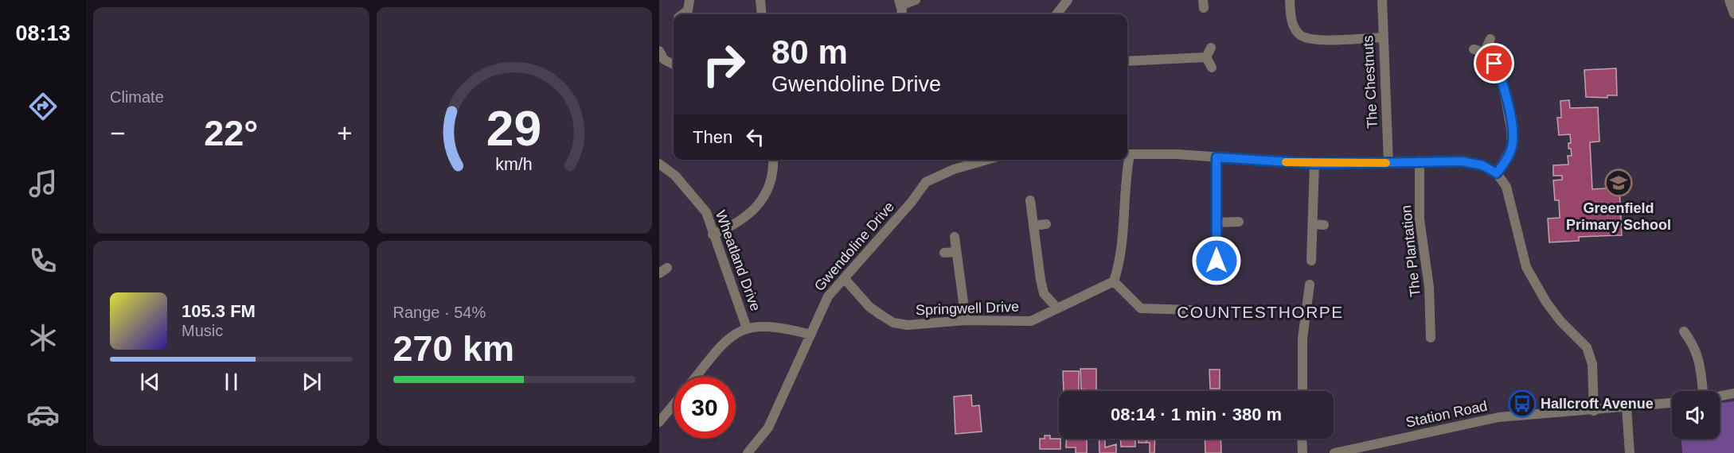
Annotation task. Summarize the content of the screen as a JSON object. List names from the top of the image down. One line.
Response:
{"streets":{"street":["The Chestnuts","Gwendoline Drive","The Plantation","Wheatland Drive","Springwell Drive","Station Road"]},"crossings":[["Gwendoline Drive","Springwell Drive"]],"districts":["COUNTESTHORPE"],"places":{"school or university":["Greenfield Primary School"],"bus stop":["Hallcroft Avenue"]},"page":{"tabs":"08:13","tile":["Climate",["Range · 54%","270 km"]],"turn":["80 m","Gwendoline Drive"],"heat":["−","22°","+"],"then":"Then","song":["105.3 FM","Music"],"limit":"30","trip":"08:14 · 1 min · 380 m","gauge":["29","km/h"]}}
